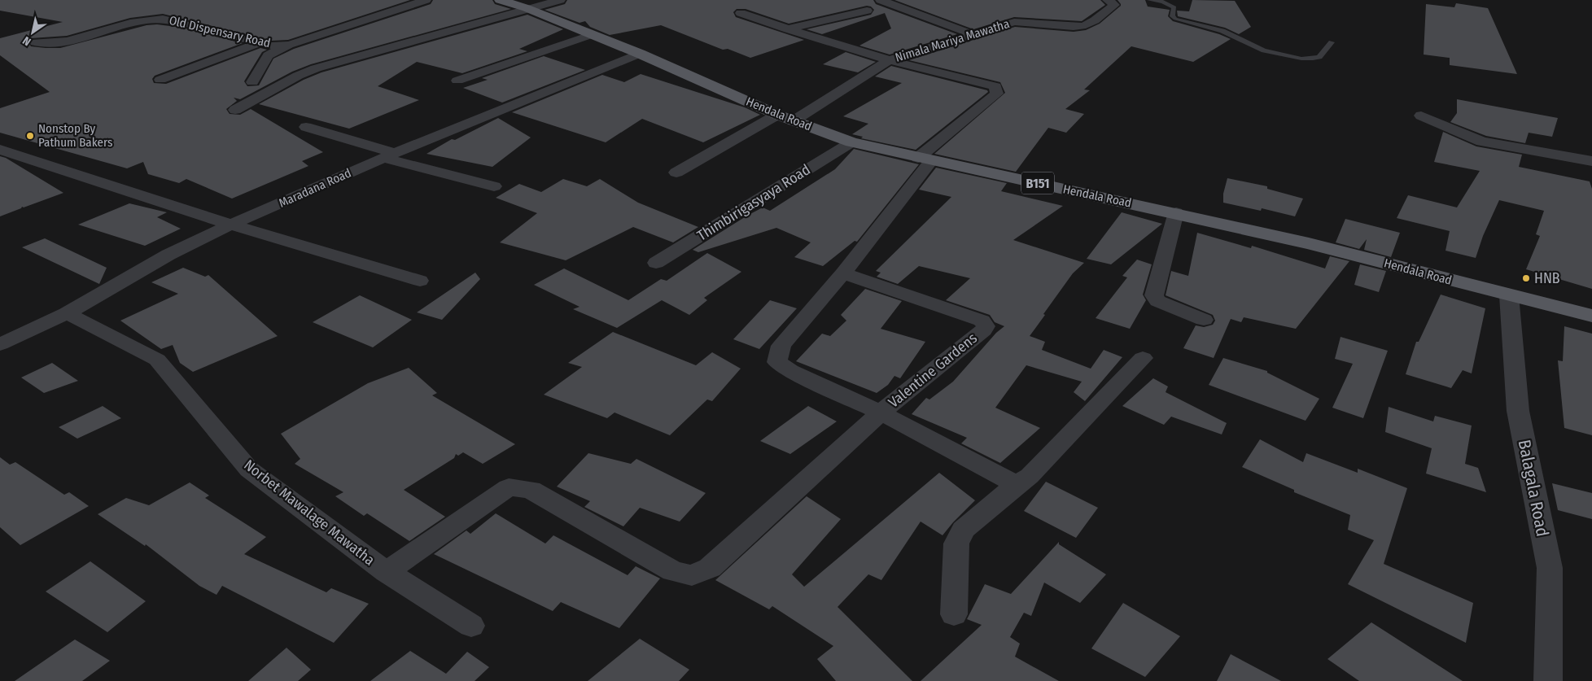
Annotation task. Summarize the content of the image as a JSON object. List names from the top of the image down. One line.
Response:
{"streets":{"main road":["Hendala Road","B151"],"street":["Old Dispensary Road","Nimala Mariya Mawatha","Maradana Road","Thimbirigasyaya Road","Valentine Gardens","Balagala Road","Norbet Mawalage Mawatha"]},"crossings":[["Nimala Mariya Mawatha","Hendala Road"],["Hendala Road","Maradana Road"],["Hendala Road","Thimbirigasyaya Road"],["Hendala Road","Balagala Road"],["Maradana Road","Norbet Mawalage Mawatha"],["Valentine Gardens","Norbet Mawalage Mawatha"]],"places":["Nonstop By Pathum Bakers","HNB"],"north":"bottom left"}
